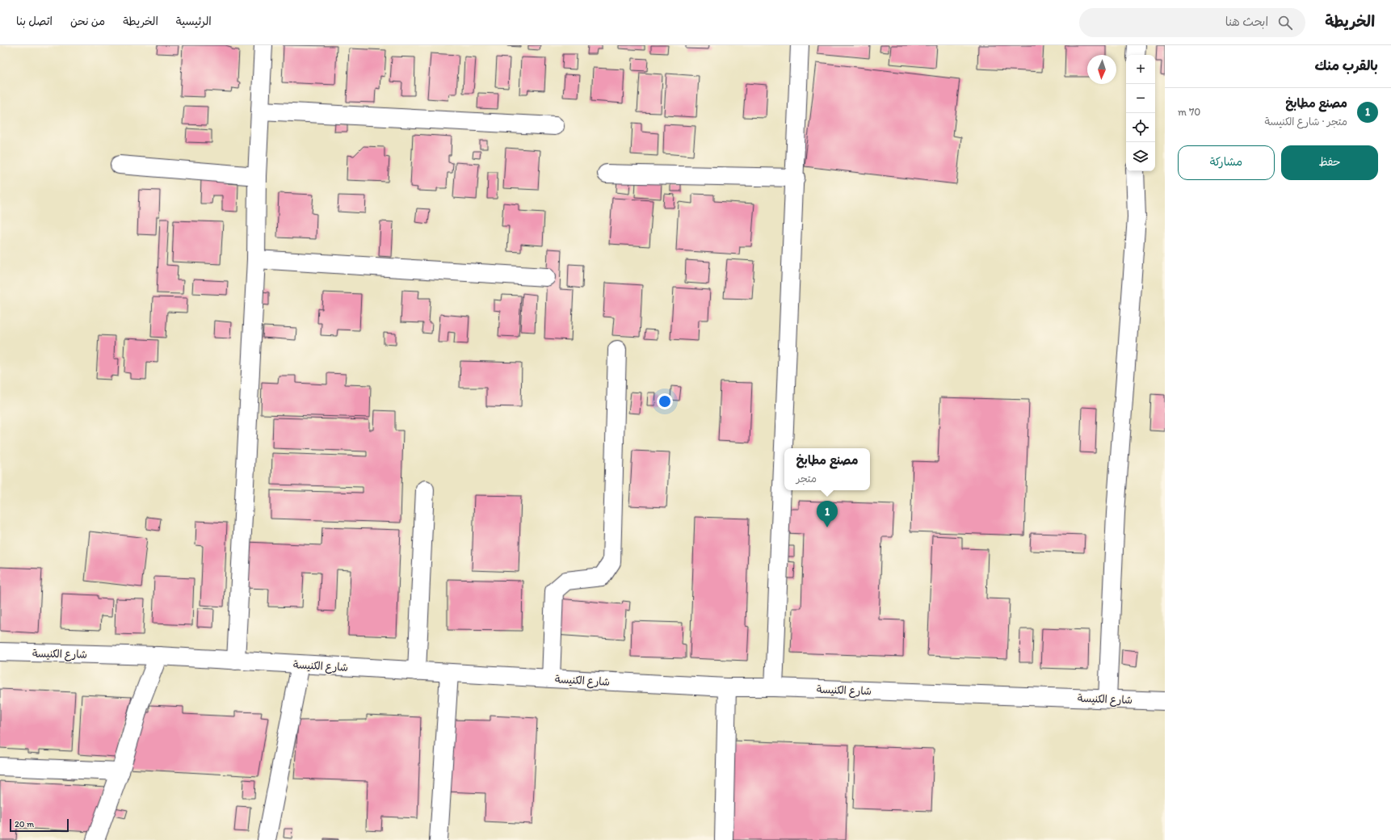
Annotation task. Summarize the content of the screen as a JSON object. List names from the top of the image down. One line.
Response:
{"streets":{"street":["شارع الكنيسة"]},"scale_bar":"20 m","north":"bottom","page":{"header":"الخريطة","search":"ابحث هنا","nav":["الرئيسية","الخريطة","من نحن","اتصل بنا"],"heading":"بالقرب منك","map_buttons":["+","−"],"list":[{"mark":"1","name":"مصنع مطابخ","note":"متجر · شارع الكنيسة","value":"70 m"}],"buttons":["حفظ","مشاركة"],"popup":["مصنع مطابخ","متجر"],"pins":"1","scale":"20 m"}}
